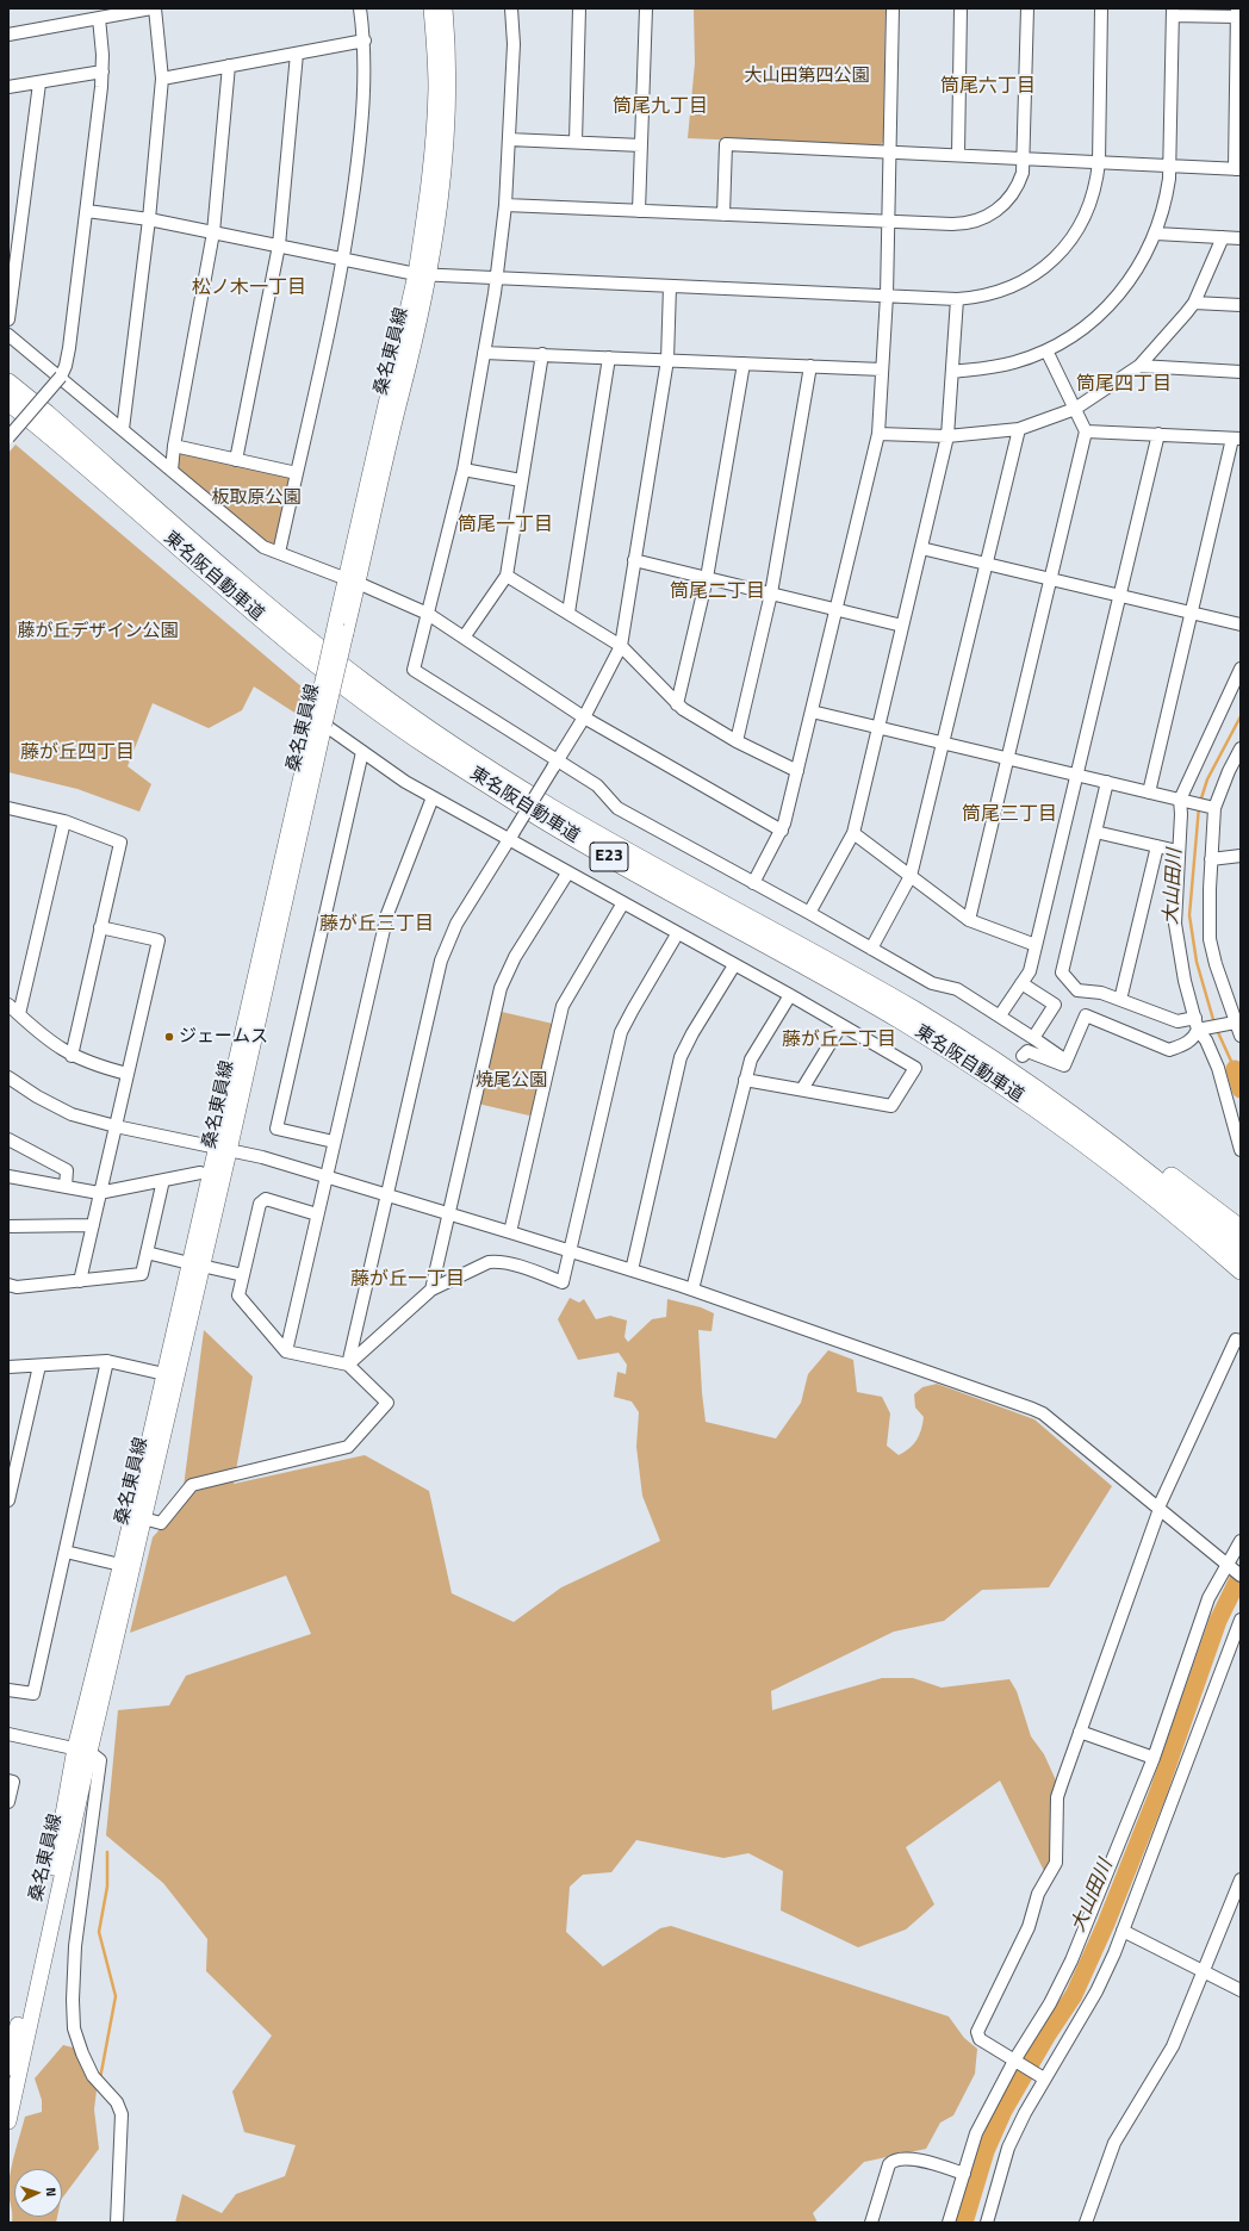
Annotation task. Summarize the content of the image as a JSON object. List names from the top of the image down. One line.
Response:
{"streets":{"highway":["東名阪自動車道","E23"],"main road":["桑名東員線"]},"districts":["筒尾六丁目","筒尾九丁目","松ノ木一丁目","筒尾四丁目","筒尾一丁目","筒尾二丁目","藤が丘四丁目","筒尾三丁目","藤が丘三丁目","藤が丘二丁目","藤が丘一丁目"],"water":["大山田川"],"parks":["大山田第四公園","板取原公園","藤が丘デザイン公園","焼尾公園"],"places":["ジェームス"],"north":"right"}
